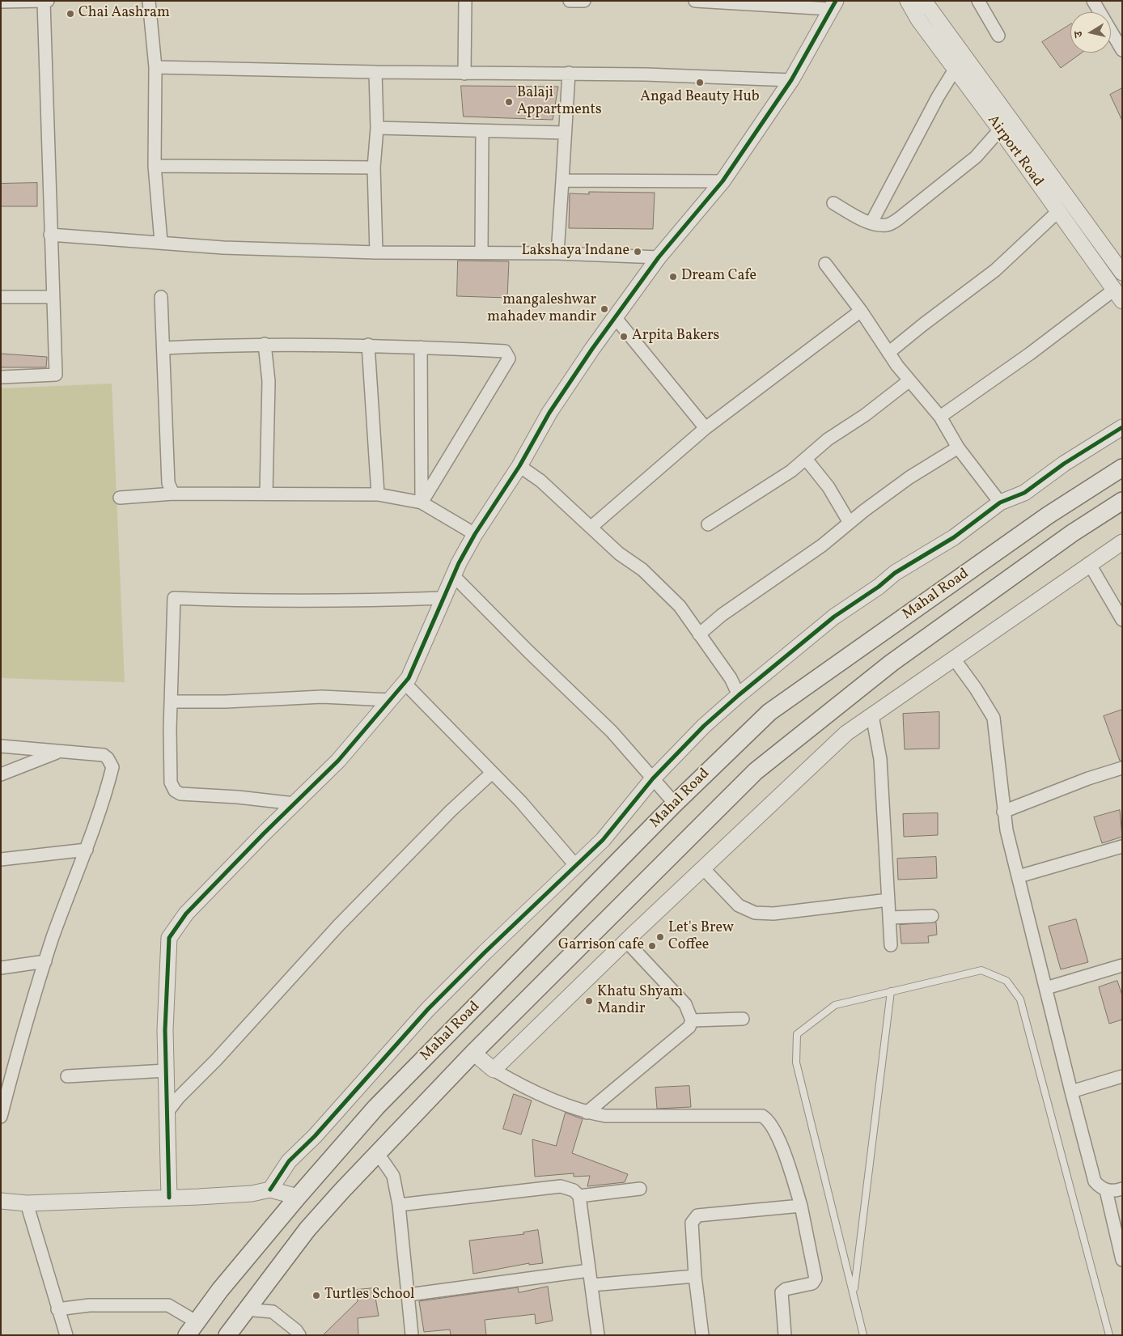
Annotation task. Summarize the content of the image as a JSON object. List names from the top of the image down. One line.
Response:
{"streets":{"main road":["Mahal Road"],"street":["Airport Road"]},"places":["Chai Aashram","Angad Beauty Hub","Balaji Appartments","Lakshaya Indane","Dream Cafe","mangaleshwar mahadev mandir","Arpita Bakers","Let's Brew Coffee","Garrison cafe","Khatu Shyam Mandir","Turtles School"],"north":"left"}
